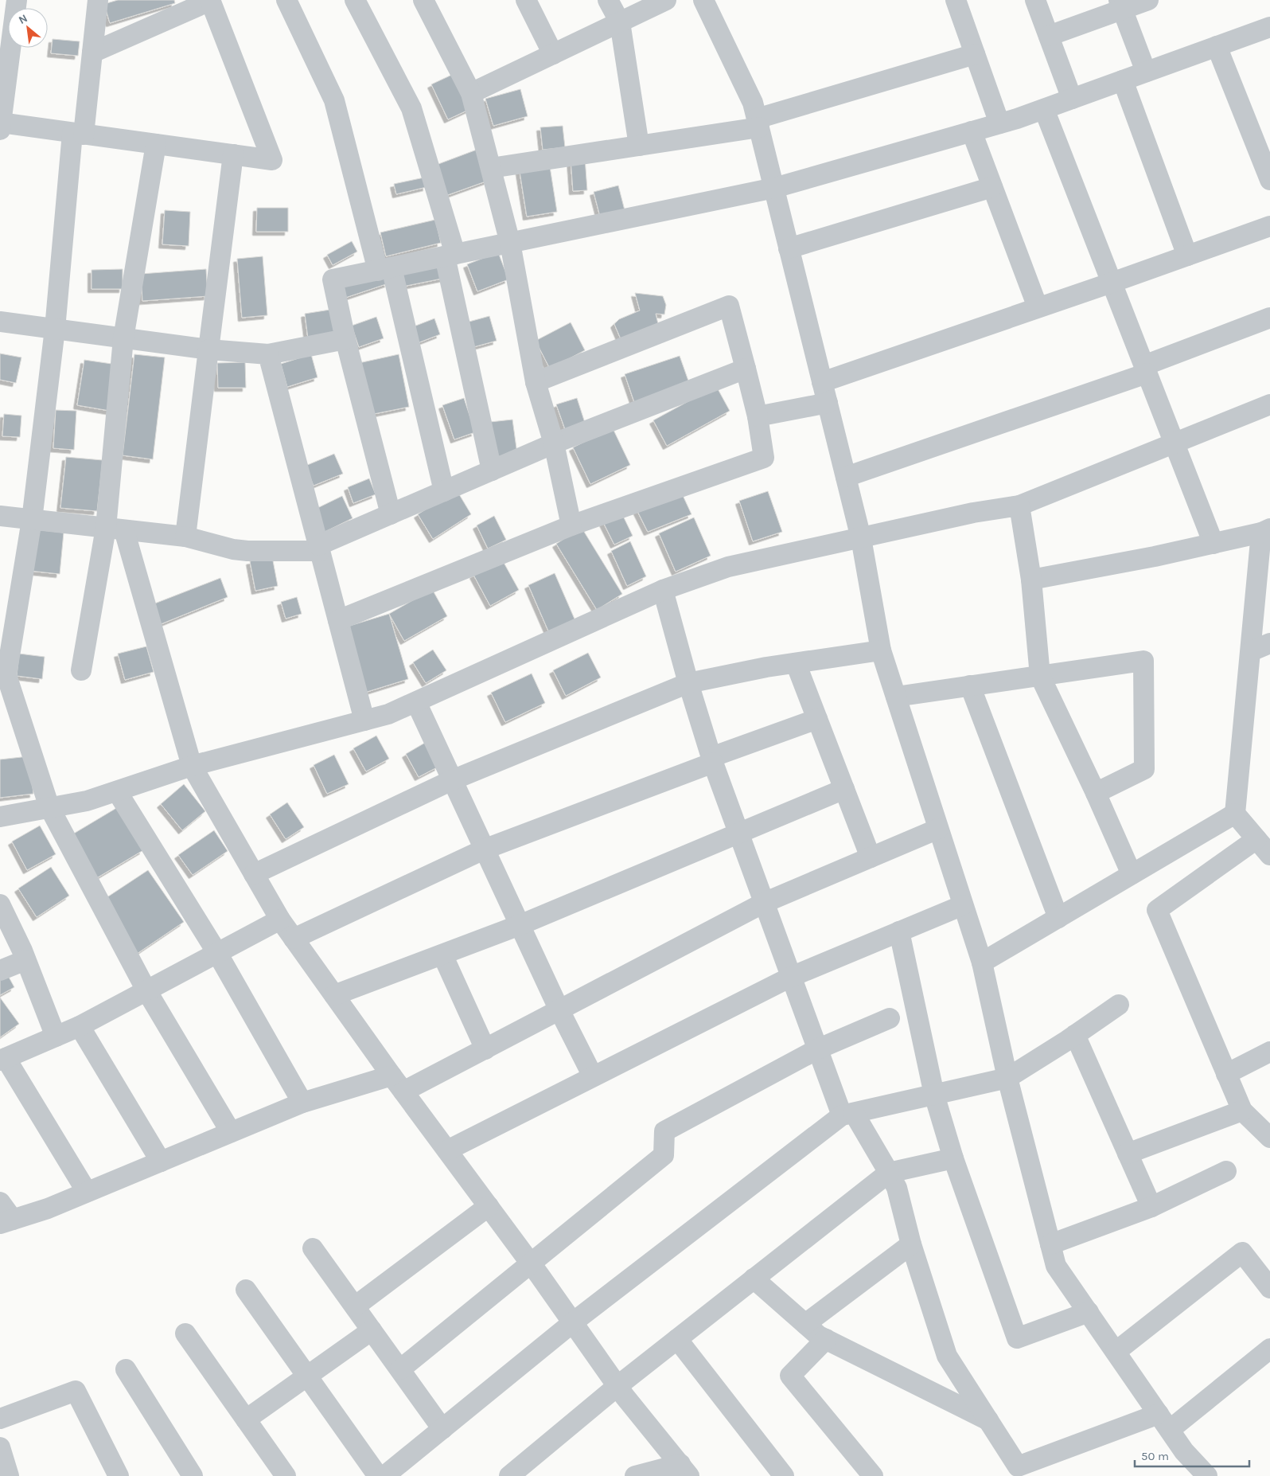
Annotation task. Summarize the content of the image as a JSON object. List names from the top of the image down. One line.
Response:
{"scale_bar":"50 m","north":"top left"}
